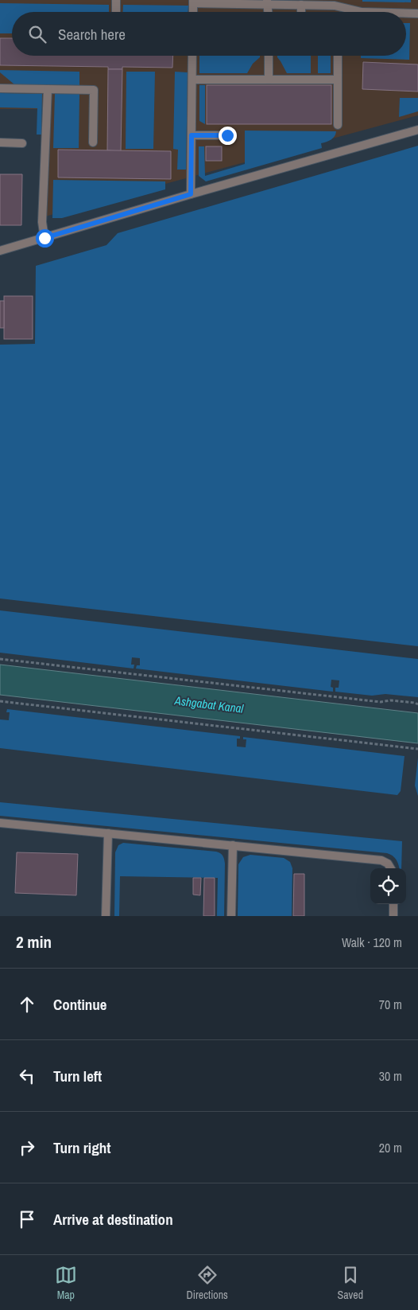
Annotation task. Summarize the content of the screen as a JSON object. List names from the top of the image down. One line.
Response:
{"water":["Ashgabat Kanal"],"page":{"search":"Search here","heading":["2 min","Walk · 120 m"],"list":[["Continue","70 m"],["Turn left","30 m"],["Turn right","20 m"],"Arrive at destination"],"nav":["Map","Directions","Saved"]}}
